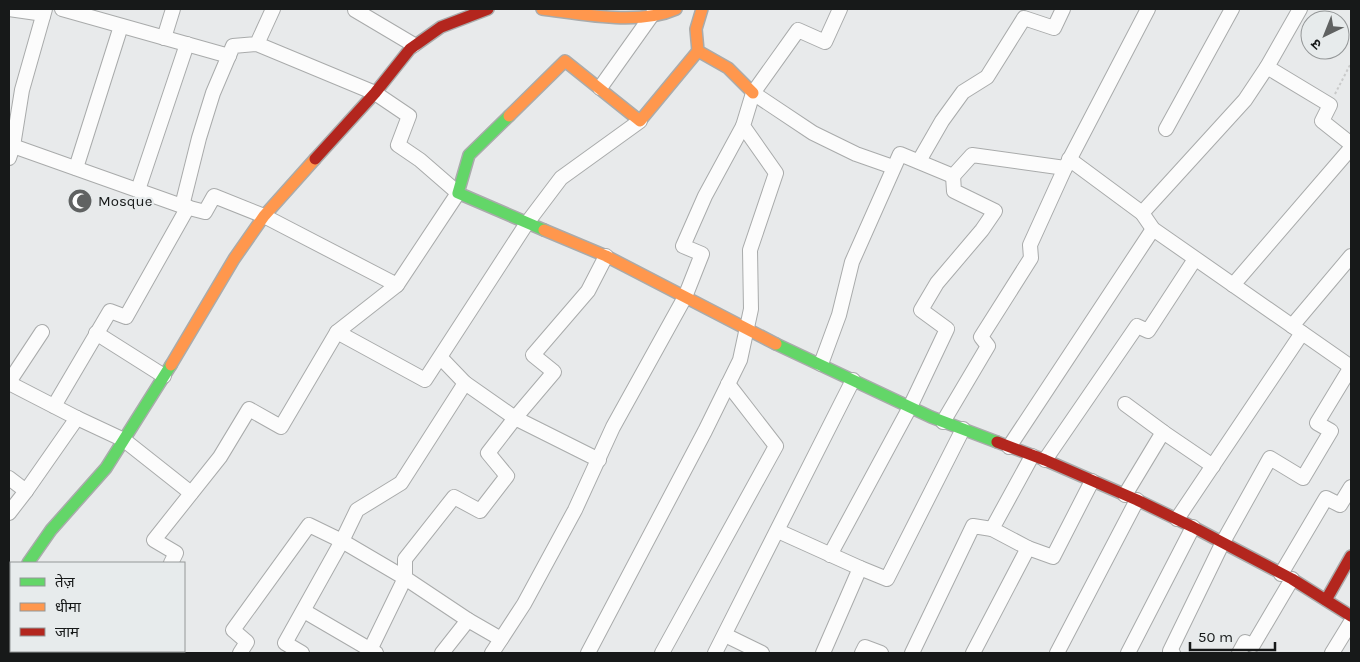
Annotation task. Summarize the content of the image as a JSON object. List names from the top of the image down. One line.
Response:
{"places":{"mosque":["Mosque"]},"legend":["तेज़","धीमा","जाम"],"scale_bar":"50 m","north":"bottom left"}
